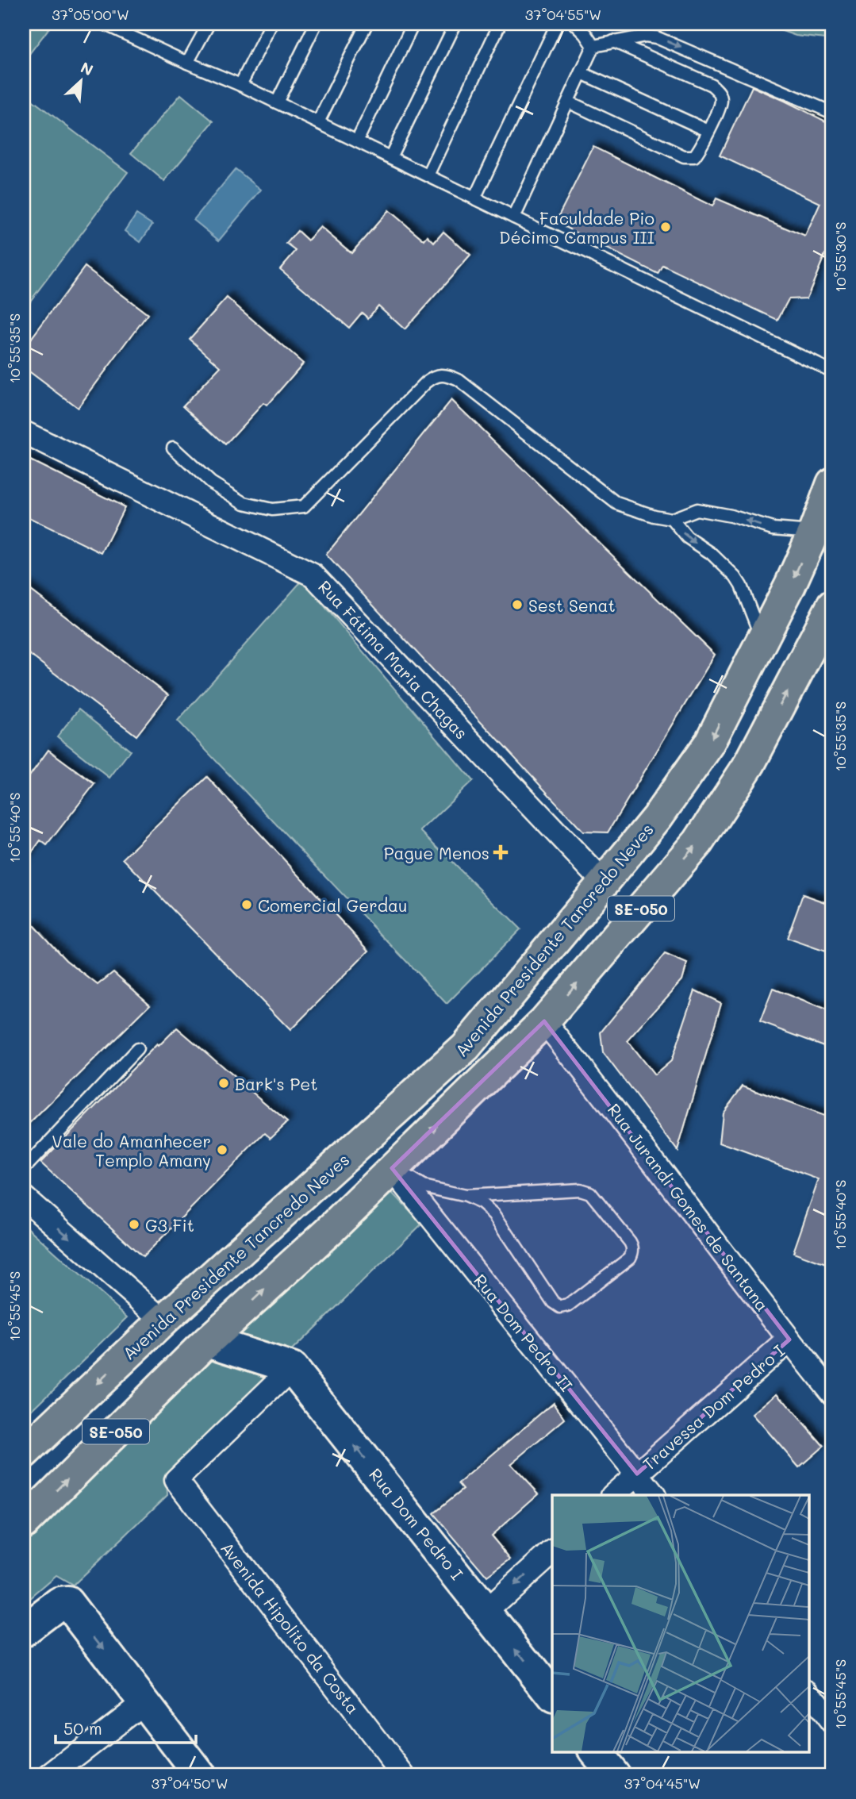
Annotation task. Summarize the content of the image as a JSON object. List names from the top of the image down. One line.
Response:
{"streets":{"main road":["SE-050","Avenida Presidente Tancredo Neves"],"street":["Rua Fátima Maria Chagas","Rua Jurandi Gomes de Santana","Rua Dom Pedro II","Travessa Dom Pedro I","Rua Dom Pedro I","Avenida Hipolito da Costa"]},"crossings":[["Rua Fátima Maria Chagas","Avenida Presidente Tancredo Neves"],["SE-050","Rua Jurandi Gomes de Santana"],["SE-050","Rua Dom Pedro II"],["Rua Jurandi Gomes de Santana","Travessa Dom Pedro I"],["Rua Dom Pedro II","Travessa Dom Pedro I"],["Rua Dom Pedro I","Avenida Hipolito da Costa"]],"one_way":["Rua Dom Pedro I"],"places":{"other":["Faculdade Pio Décimo Campus III","Sest Senat","Comercial Gerdau","Bark's Pet","Vale do Amanhecer Templo Amany","G3 Fit"],"health":["Pague Menos"]},"scale_bar":"50 m","north":"top right","coordinates":["37°05'00\"W","37°04'55\"W","10°55'30\"S","10°55'35\"S","10°55'40\"S","10°55'45\"S","37°04'50\"W","37°04'45\"W"]}
